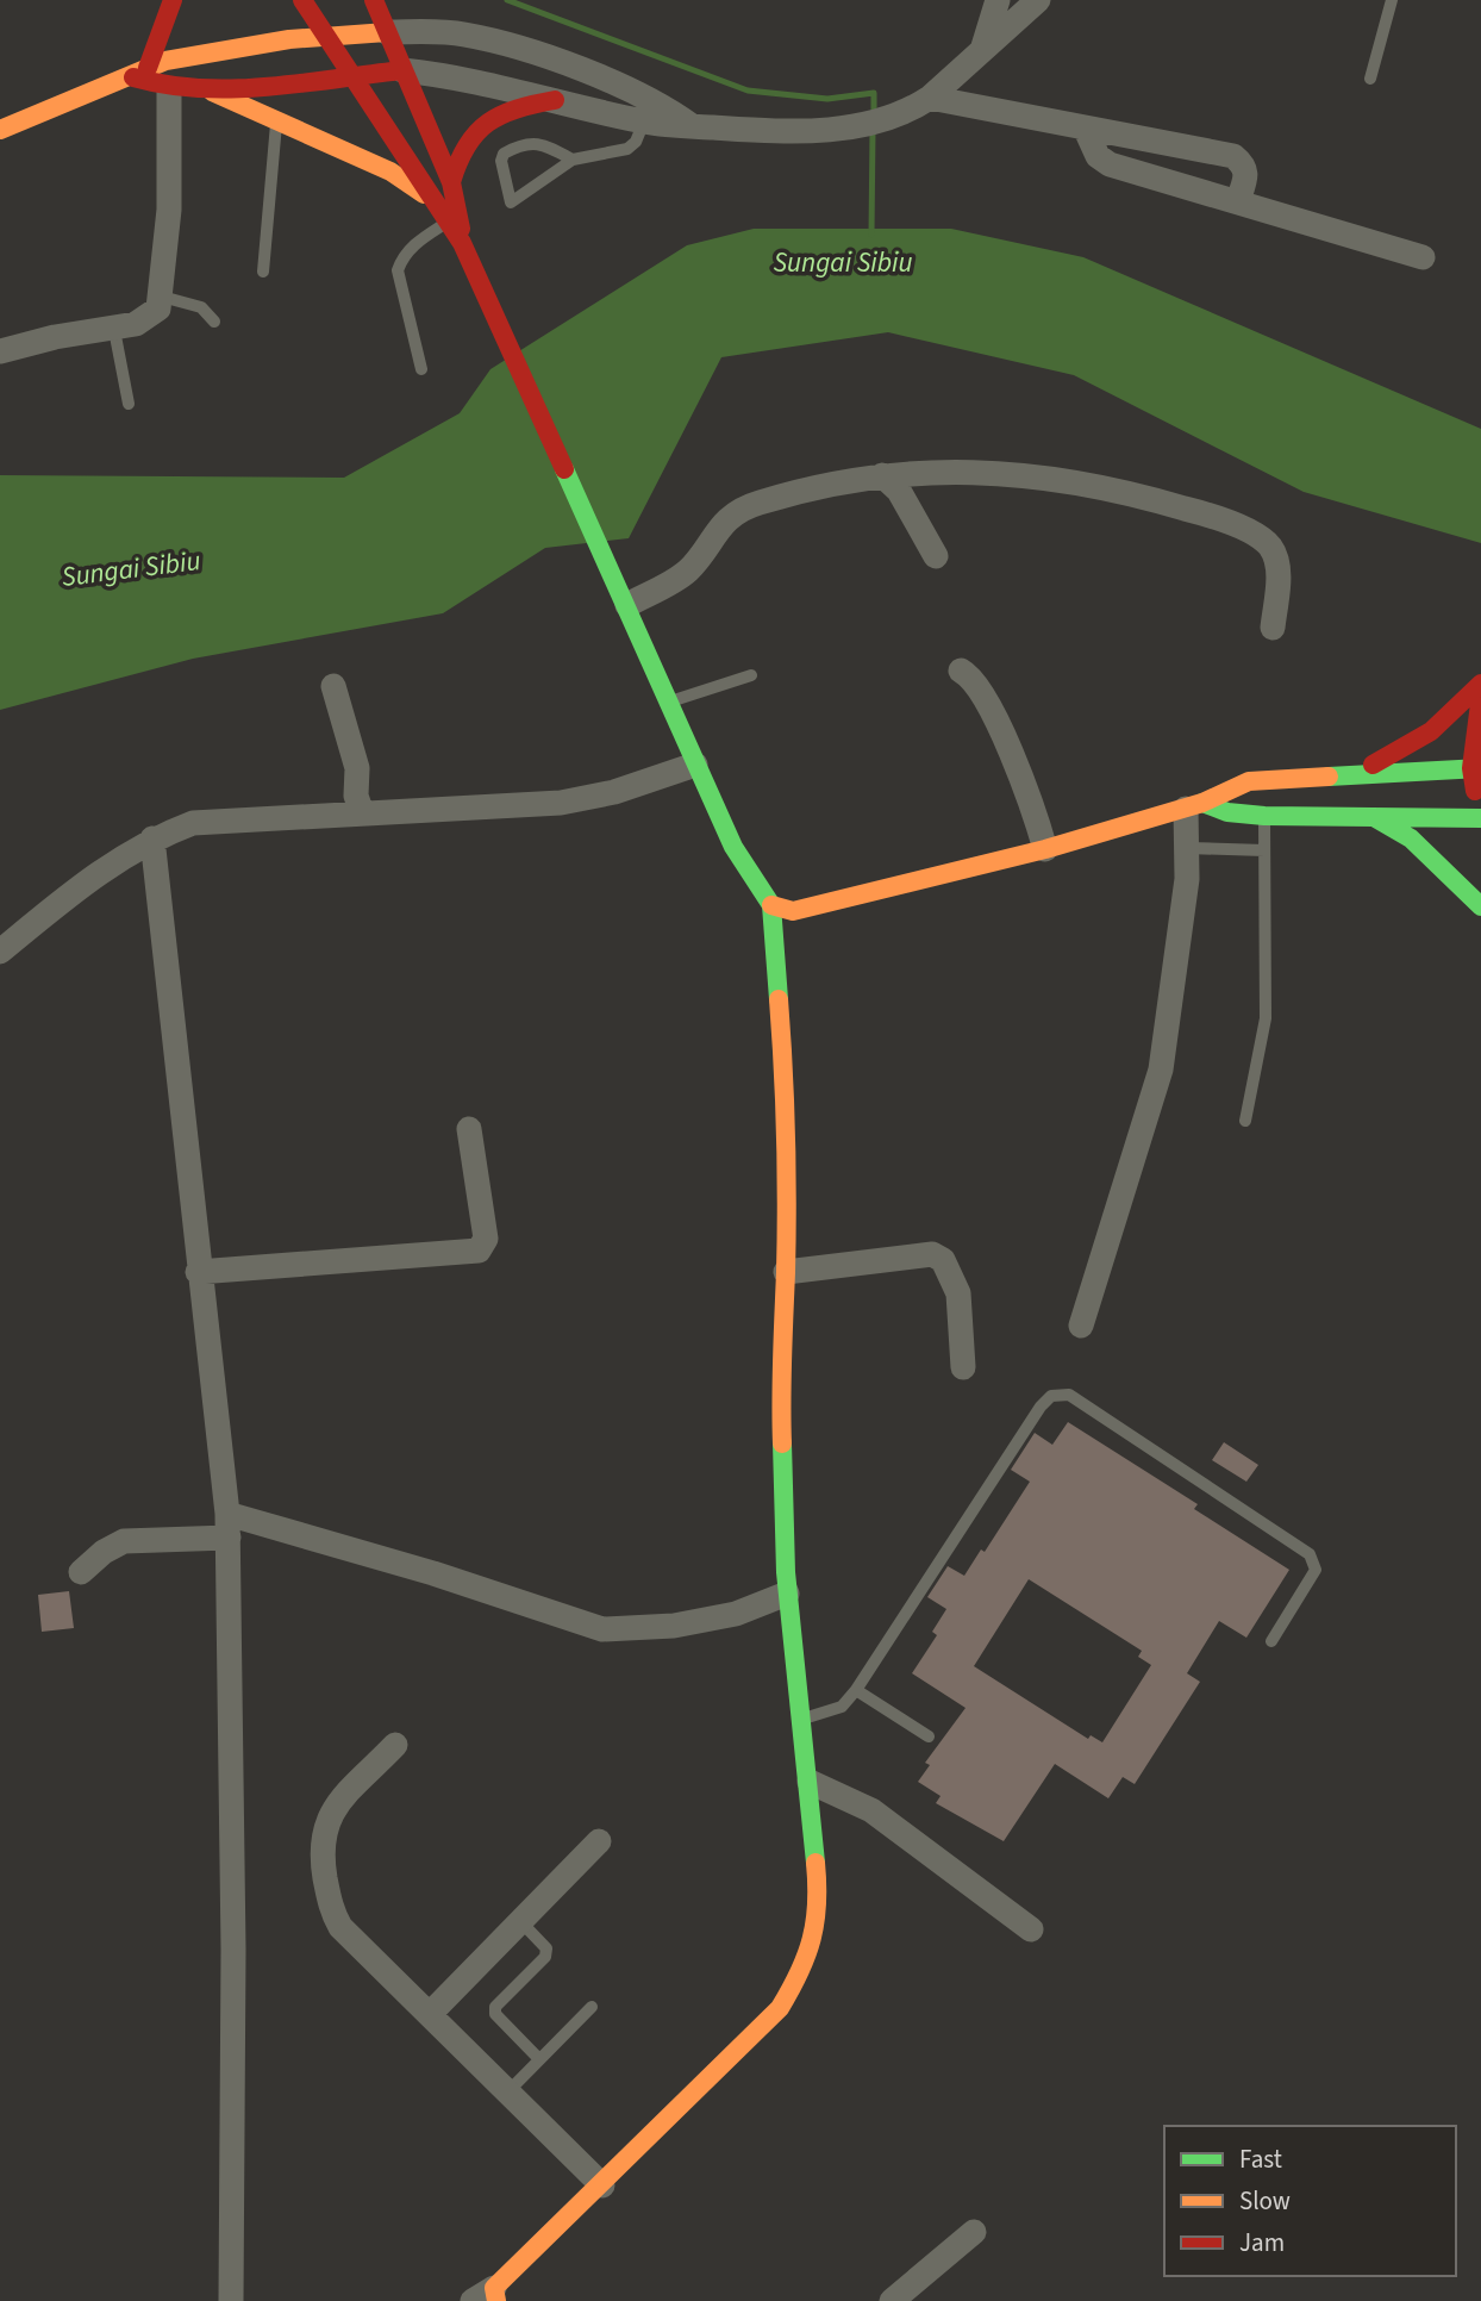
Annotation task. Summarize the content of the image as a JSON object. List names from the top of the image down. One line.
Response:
{"water":["Sungai Sibiu"],"legend":["Fast","Slow","Jam"]}
